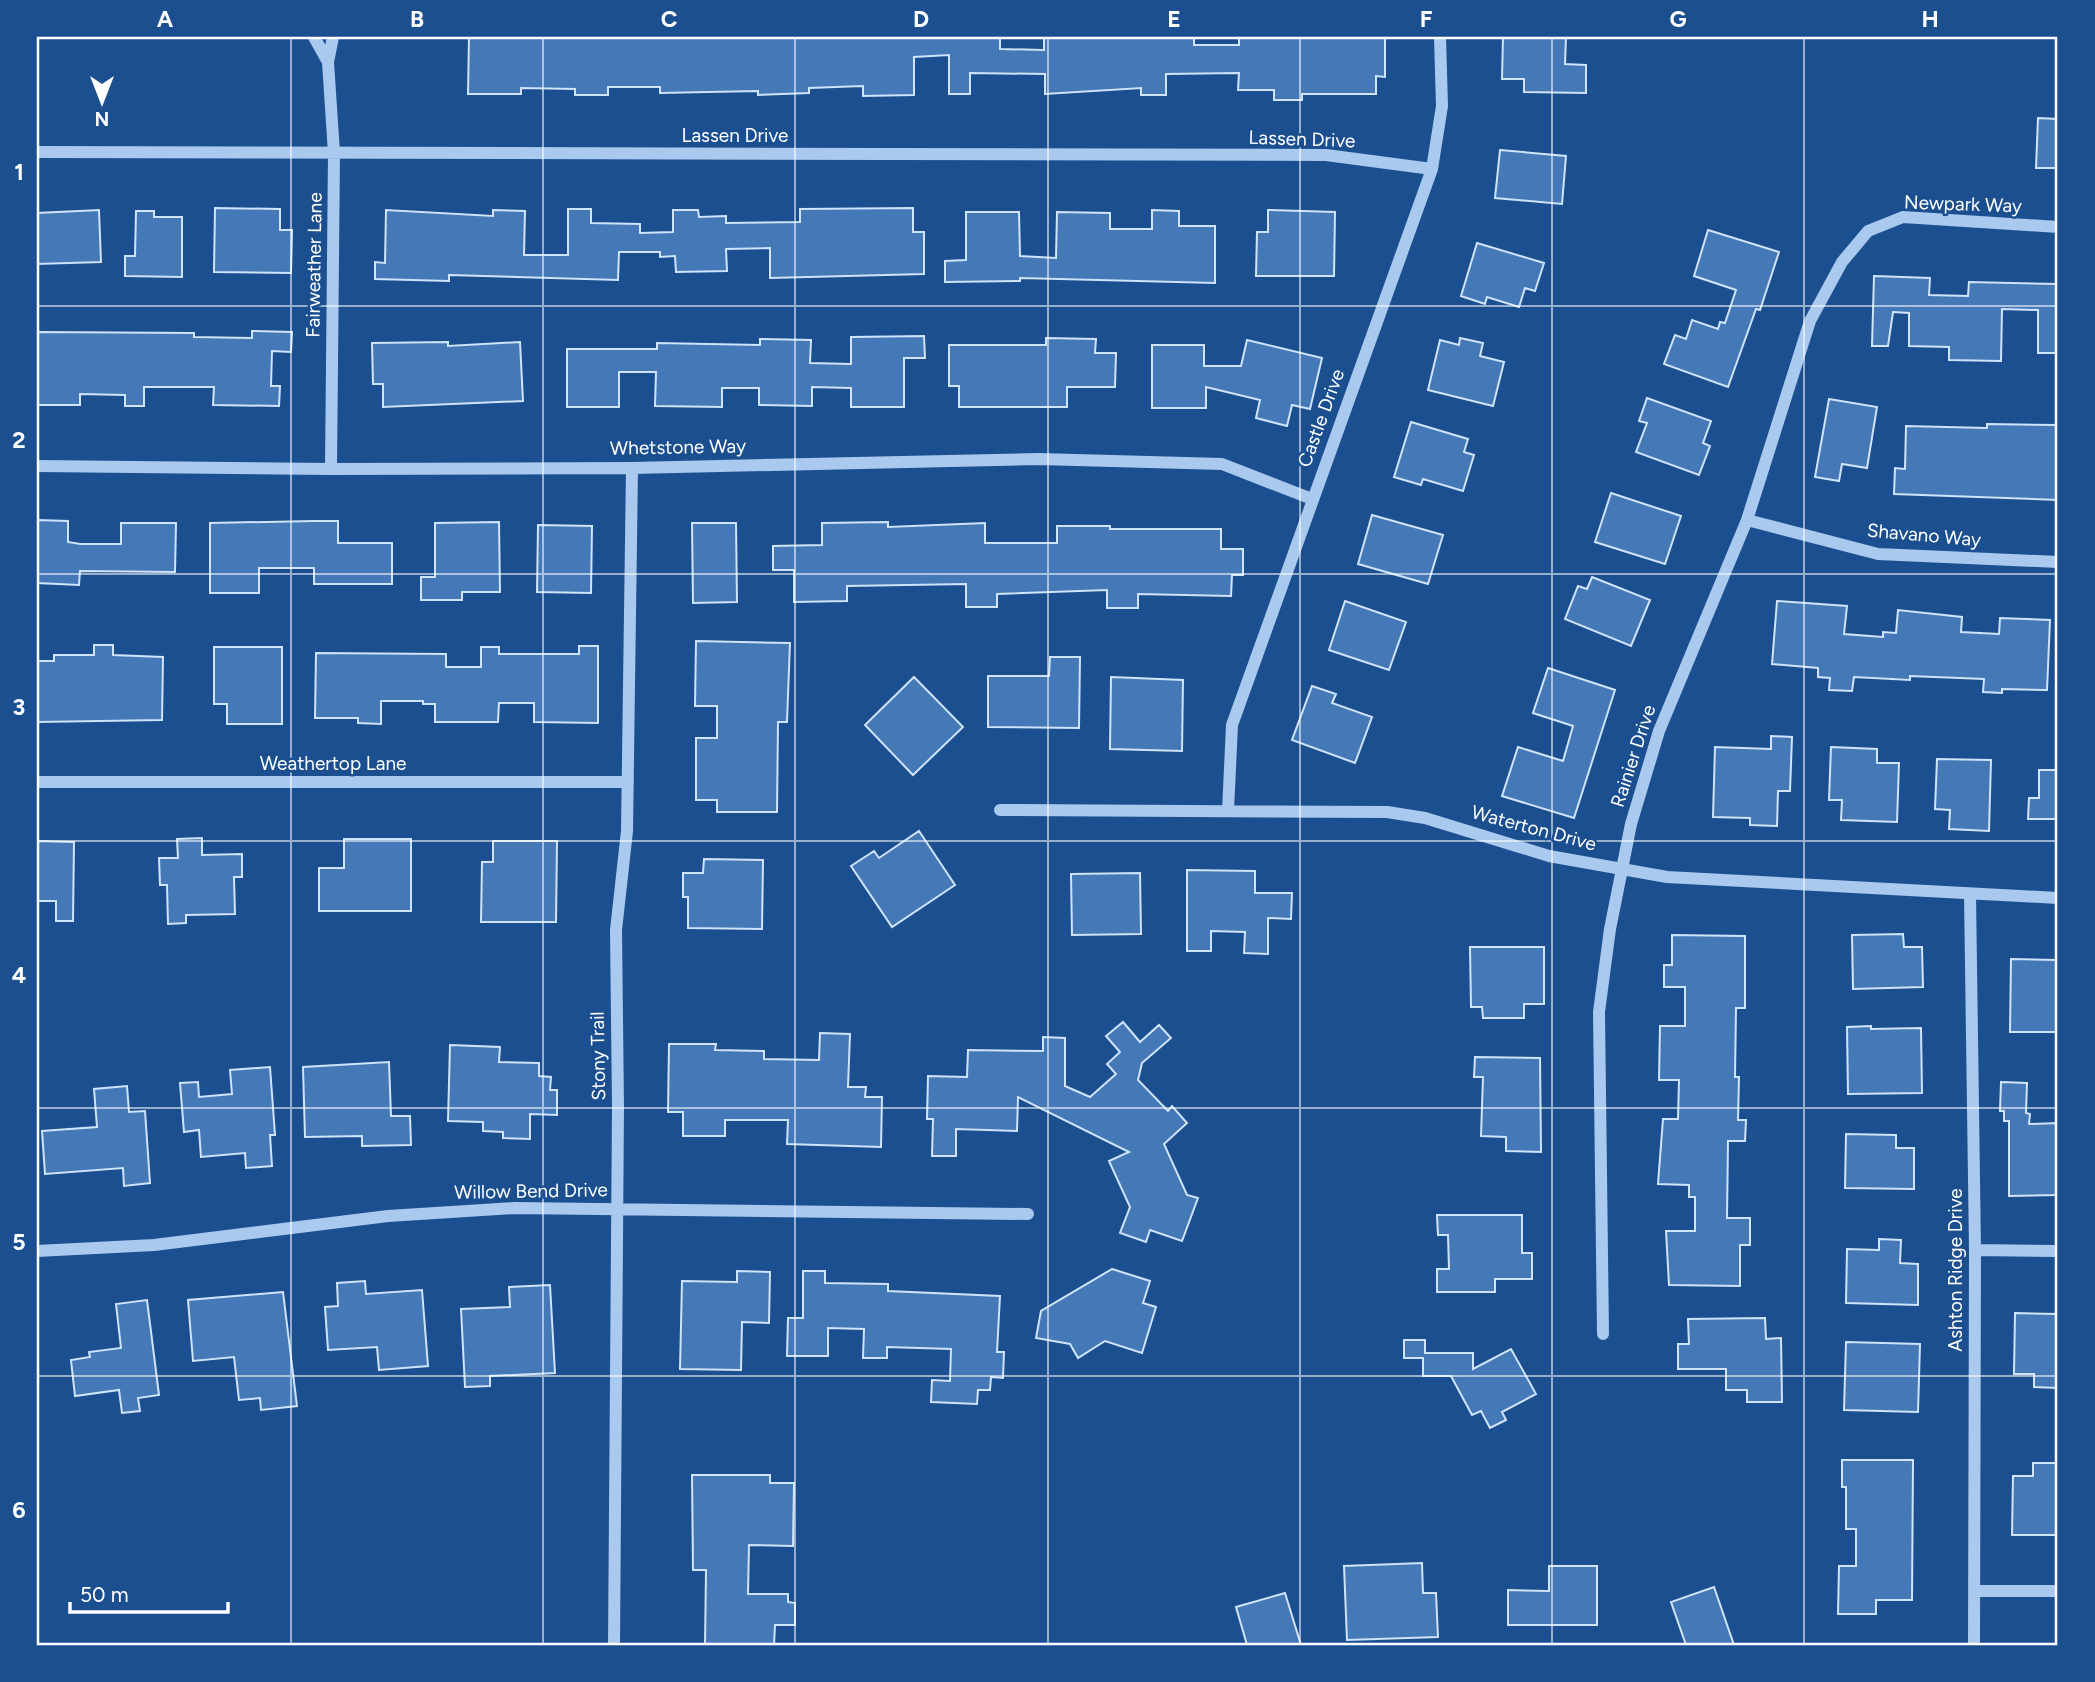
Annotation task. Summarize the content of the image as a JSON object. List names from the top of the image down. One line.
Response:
{"streets":{"street":["Lassen Drive","Newpark Way","Fairweather Lane","Castle Drive","Whetstone Way","Shavano Way","Rainier Drive","Weathertop Lane","Waterton Drive","Stony Trail","Willow Bend Drive","Ashton Ridge Drive"]},"crossings":[["Lassen Drive","Fairweather Lane"],["Lassen Drive","Castle Drive"],["Newpark Way","Rainier Drive"],["Fairweather Lane","Whetstone Way"],["Castle Drive","Whetstone Way"],["Castle Drive","Waterton Drive"],["Whetstone Way","Stony Trail"],["Shavano Way","Rainier Drive"],["Rainier Drive","Waterton Drive"],["Weathertop Lane","Stony Trail"],["Waterton Drive","Ashton Ridge Drive"],["Stony Trail","Willow Bend Drive"]],"scale_bar":"50 m","north":"bottom","grid":{"columns":["A","B","C","D","E","F","G","H"],"rows":["1","2","3","4","5","6"]}}
